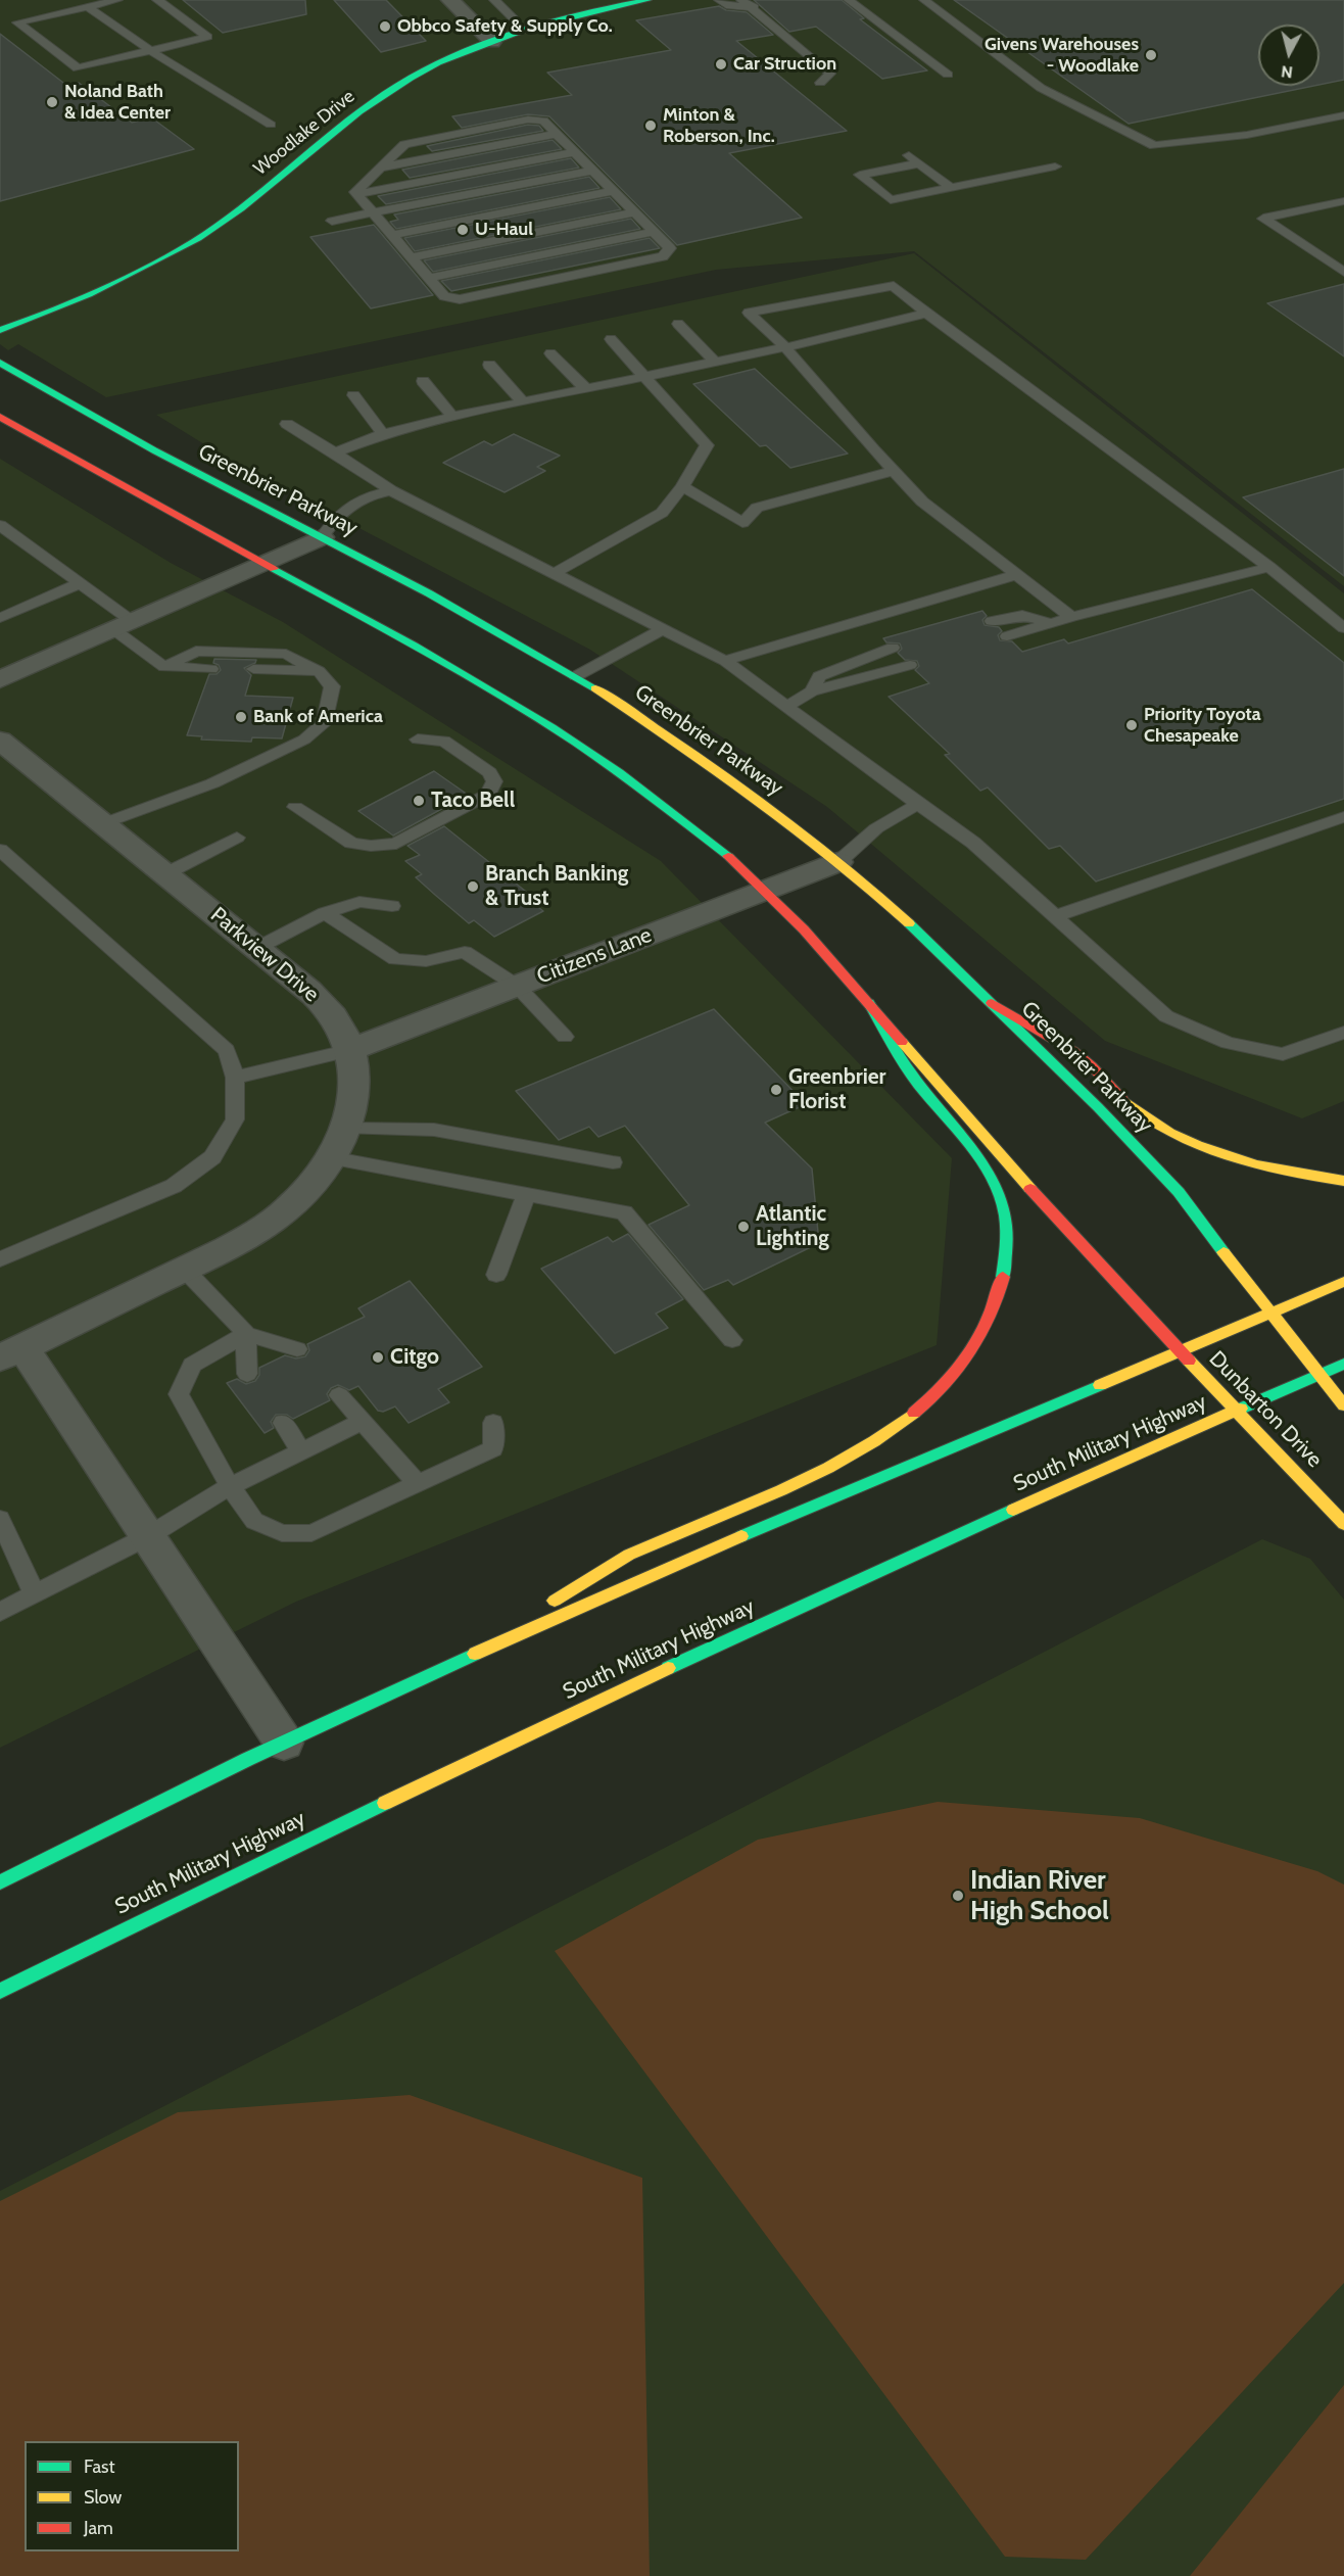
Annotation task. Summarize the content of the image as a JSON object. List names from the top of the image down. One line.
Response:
{"streets":{"main road":["Woodlake Drive","Greenbrier Parkway","Dunbarton Drive","South Military Highway"],"street":["Parkview Drive","Citizens Lane"]},"crossings":[["Greenbrier Parkway","Citizens Lane"],["Parkview Drive","Citizens Lane"],["Dunbarton Drive","South Military Highway"]],"places":["Obbco Safety & Supply Co.","Givens Warehouses - Woodlake","Car Struction","Noland Bath & Idea Center","Minton & Roberson, Inc.","U-Haul","Bank of America","Priority Toyota Chesapeake","Taco Bell","Branch Banking & Trust","Greenbrier Florist","Atlantic Lighting","Citgo","Indian River High School"],"legend":["Fast","Slow","Jam"],"north":"bottom"}
